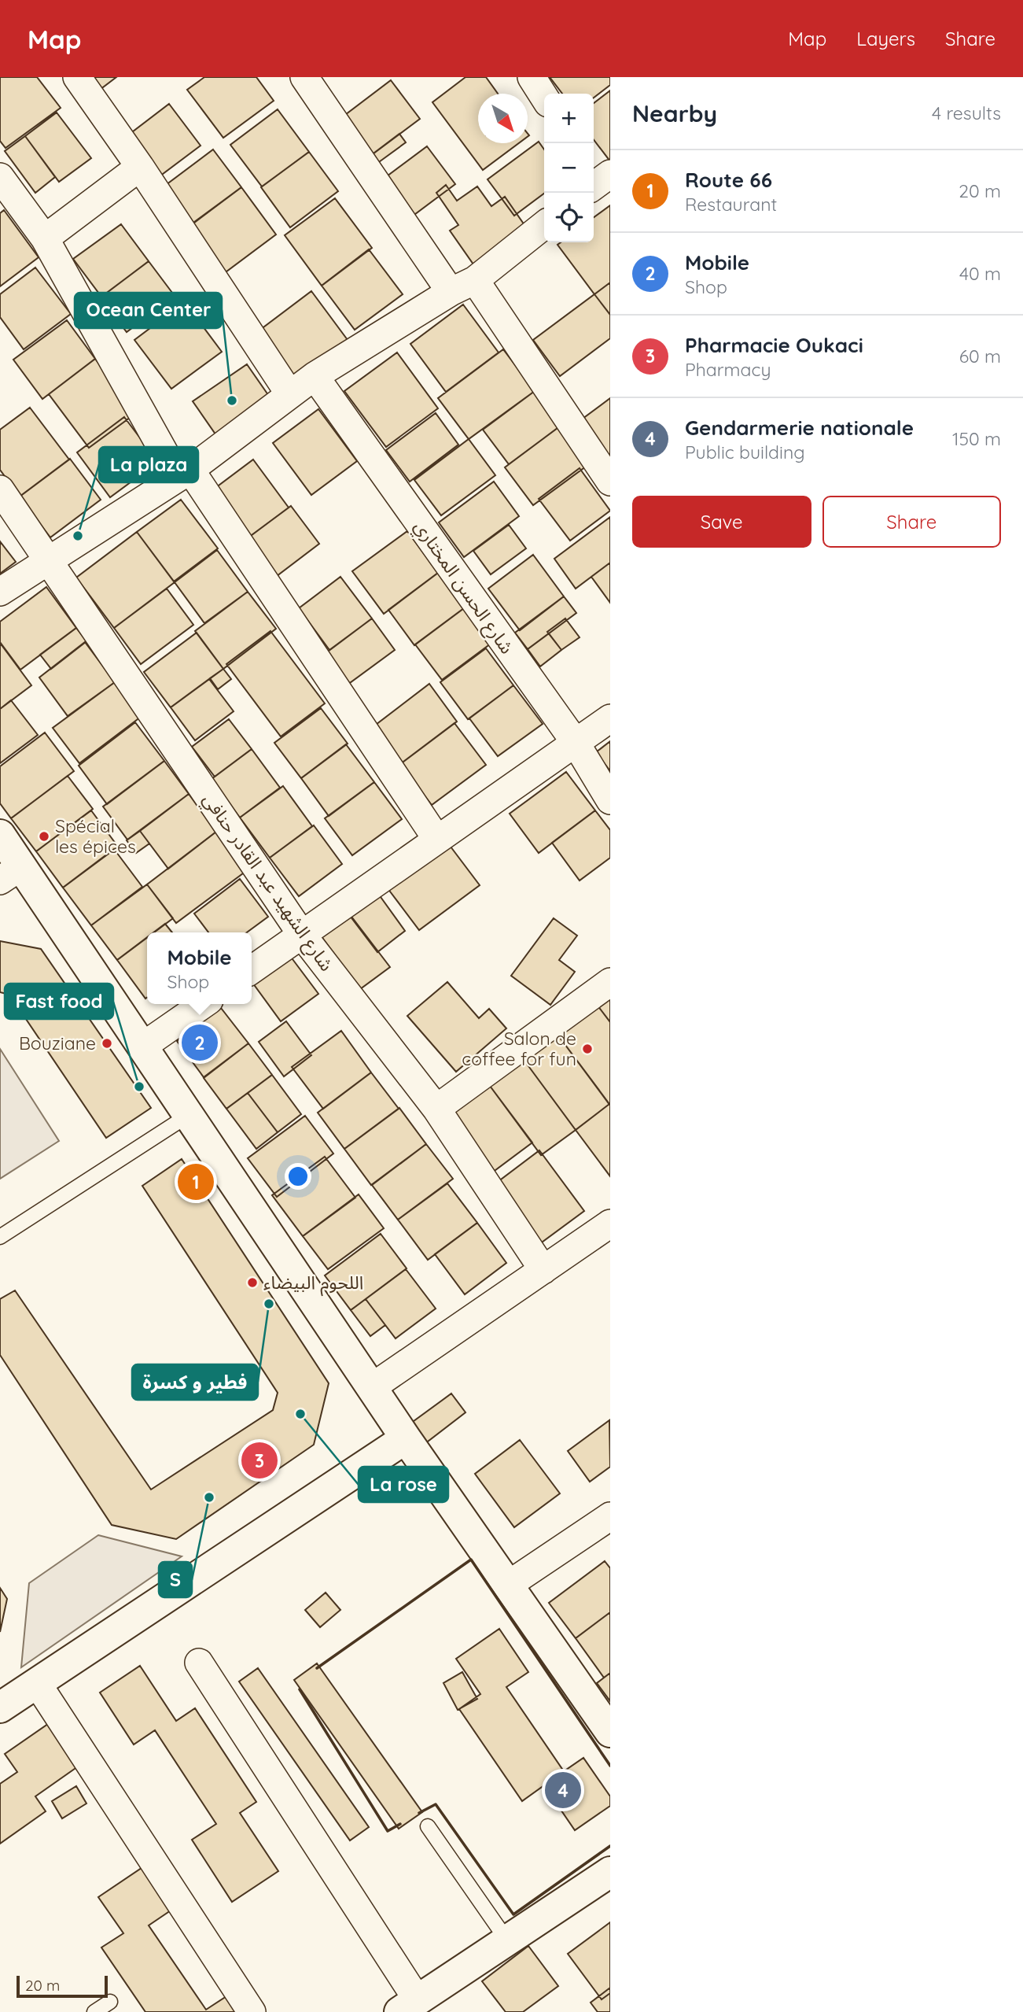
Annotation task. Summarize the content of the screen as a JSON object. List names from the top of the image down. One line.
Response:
{"streets":{"street":["شارع الحسن المختاري","شارع الشهيد عبد القادر حنافي"]},"places":["Ocean Center","La plaza","Spécial les épices","Bouziane","Salon de coffee for fun","Fast food","اللحوم البيضاء","فطير و كسرة","La rose","S"],"scale_bar":"20 m","north":"bottom right","page":{"header":"Map","nav":["Map","Layers","Share"],"heading":["Nearby","4 results"],"map_buttons":["+","−"],"list":[{"mark":"1","name":"Route 66","note":"Restaurant","value":"20 m"},{"mark":"2","name":"Mobile","note":"Shop","value":"40 m"},{"mark":"3","name":"Pharmacie Oukaci","note":"Pharmacy","value":"60 m"},{"mark":"4","name":"Gendarmerie nationale","note":"Public building","value":"150 m"}],"buttons":["Save","Share"],"popup":["Mobile","Shop"],"pins":["2","1","3","4"],"scale":"20 m"}}
